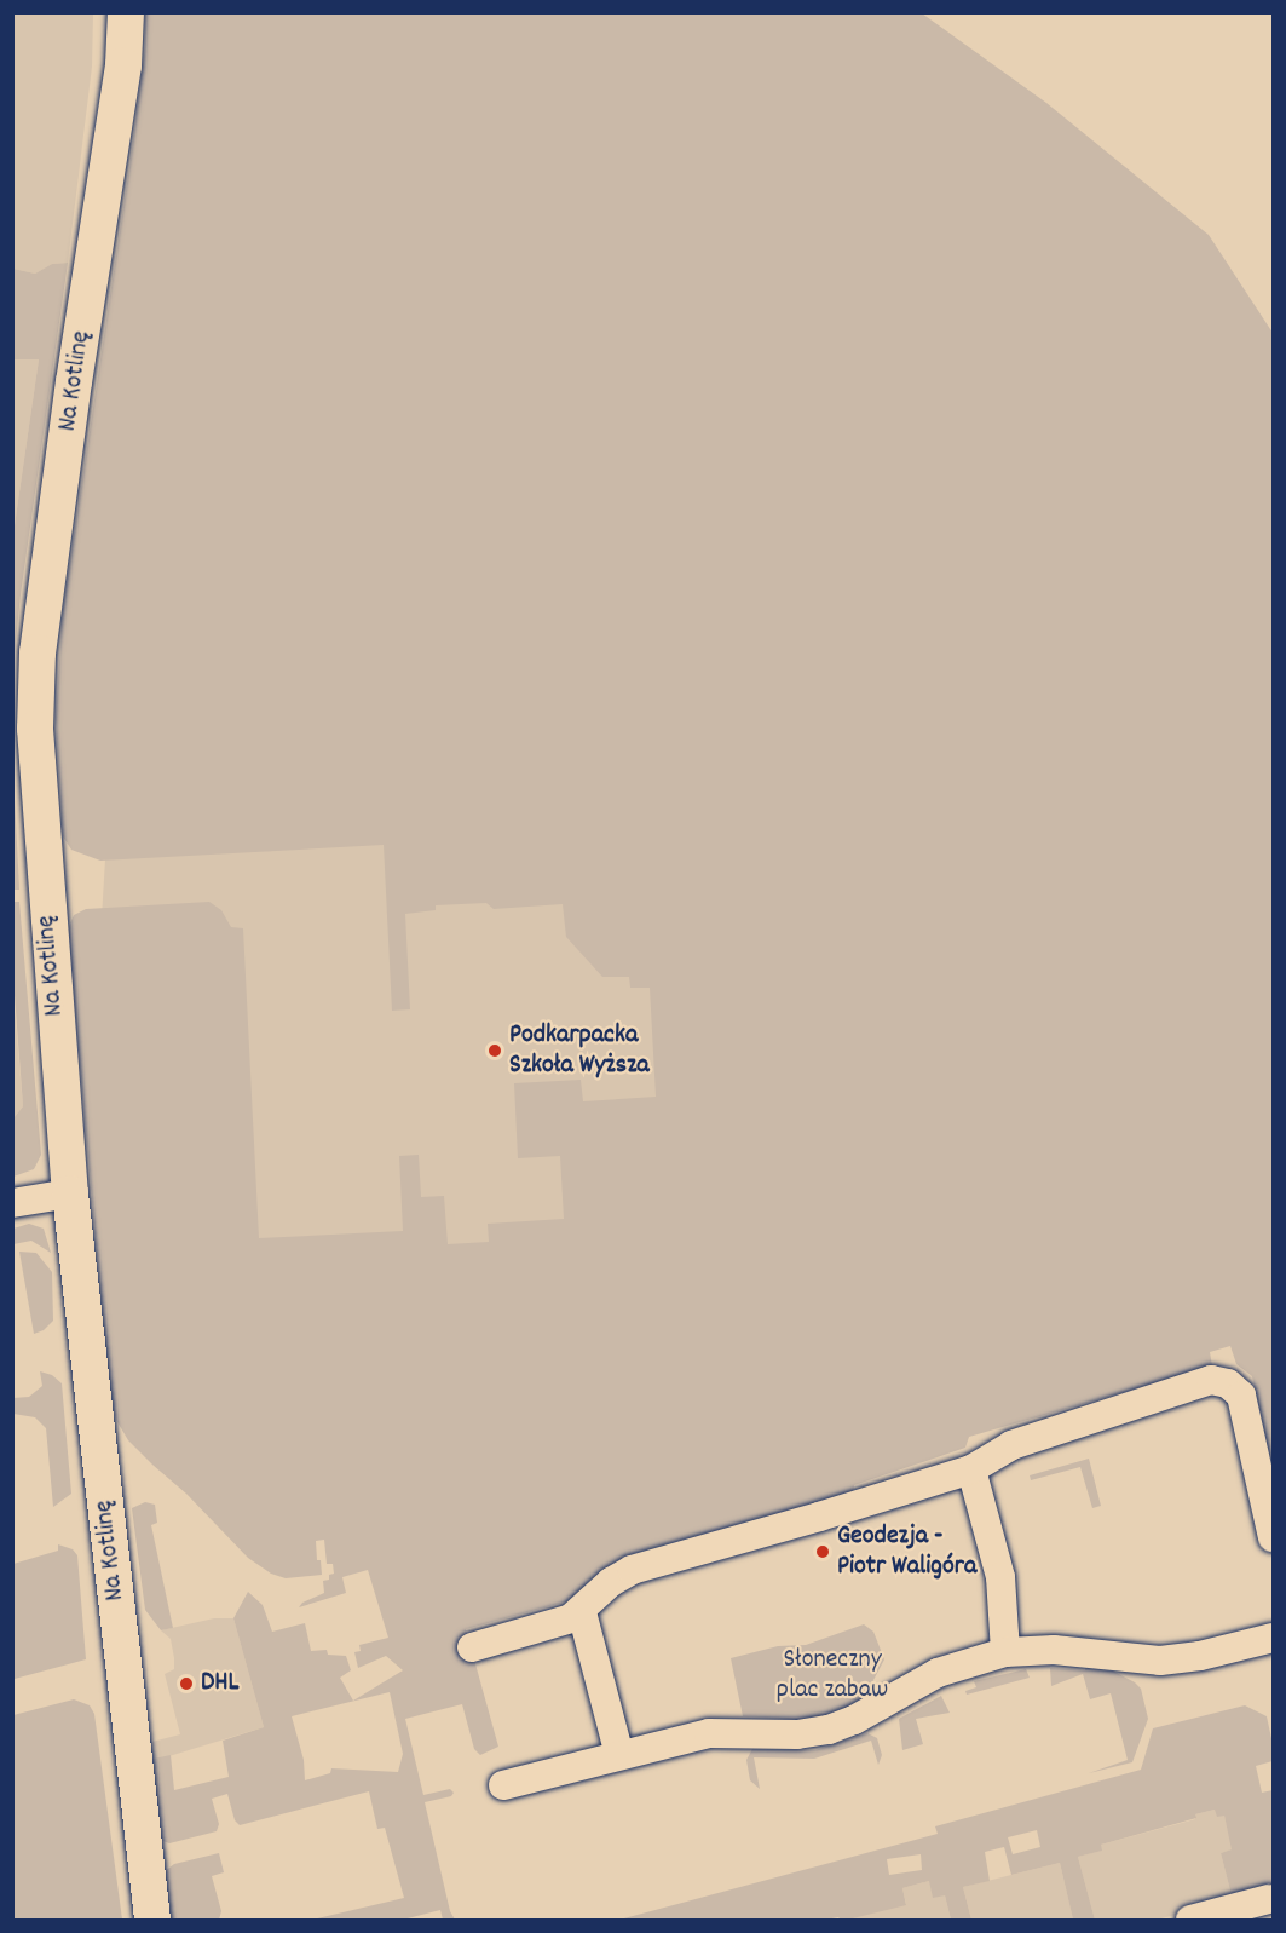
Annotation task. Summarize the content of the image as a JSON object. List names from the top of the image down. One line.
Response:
{"streets":{"street":["Na Kotlinę"]},"parks":["Słoneczny plac zabaw"],"places":["Podkarpacka Szkoła Wyższa","Geodezja - Piotr Waligóra","DHL"]}
